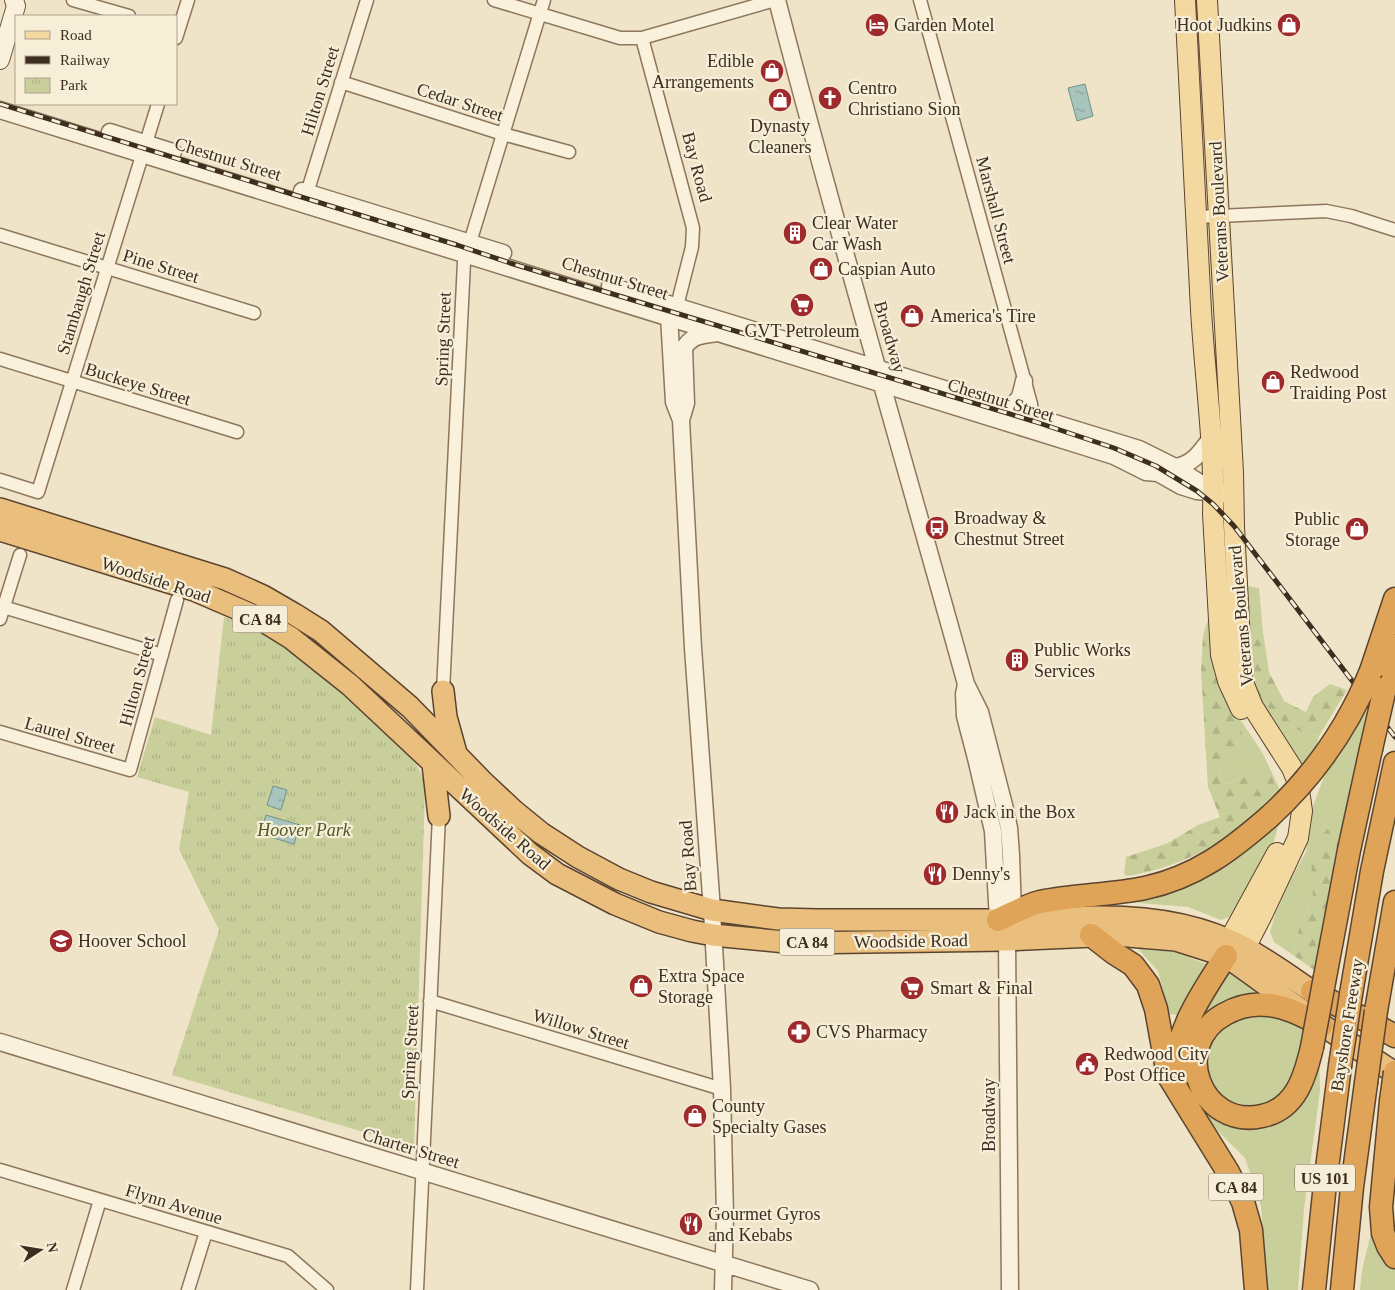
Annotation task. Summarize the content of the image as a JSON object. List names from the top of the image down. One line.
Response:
{"streets":{"highway":["Woodside Road","CA 84","Bayshore Freeway","US 101"],"main road":["Veterans Boulevard"],"street":["Hilton Street","Cedar Street","Chestnut Street","Bay Road","Marshall Street","Pine Street","Stambaugh Street","Broadway","Spring Street","Buckeye Street","Laurel Street","Willow Street","Charter Street","Flynn Avenue"]},"crossings":[["Hilton Street","Cedar Street"],["Hilton Street","Chestnut Street"],["Hilton Street","Laurel Street"],["Cedar Street","Spring Street"],["Chestnut Street","Bay Road"],["Chestnut Street","Marshall Street"],["Chestnut Street","Veterans Boulevard"],["Chestnut Street","Stambaugh Street"],["Chestnut Street","Broadway"],["Chestnut Street","Spring Street"],["Bay Road","Woodside Road"],["Bay Road","Willow Street"],["Bay Road","Charter Street"],["Veterans Boulevard","Woodside Road"],["Pine Street","Stambaugh Street"],["Stambaugh Street","Buckeye Street"],["Broadway","Woodside Road"],["Spring Street","Willow Street"],["Spring Street","Charter Street"]],"parks":["Hoover Park"],"places":{"hotel":["Garden Motel"],"shop":["Hoot Judkins","Edible Arrangements","Dynasty Cleaners","Caspian Auto","America's Tire","Redwood Traiding Post","Public Storage","Extra Space Storage","County Specialty Gases"],"church":["Centro Christiano Sion"],"building":["Clear Water Car Wash","Public Works Services"],"supermarket":["GVT Petroleum","Smart & Final"],"bus stop":["Broadway & Chestnut Street"],"restaurant":["Jack in the Box","Denny's","Gourmet Gyros and Kebabs"],"school or university":["Hoover School"],"pharmacy":["CVS Pharmacy"],"public building":["Redwood City Post Office"]},"legend":["Road","Railway","Park"],"north":"right"}
